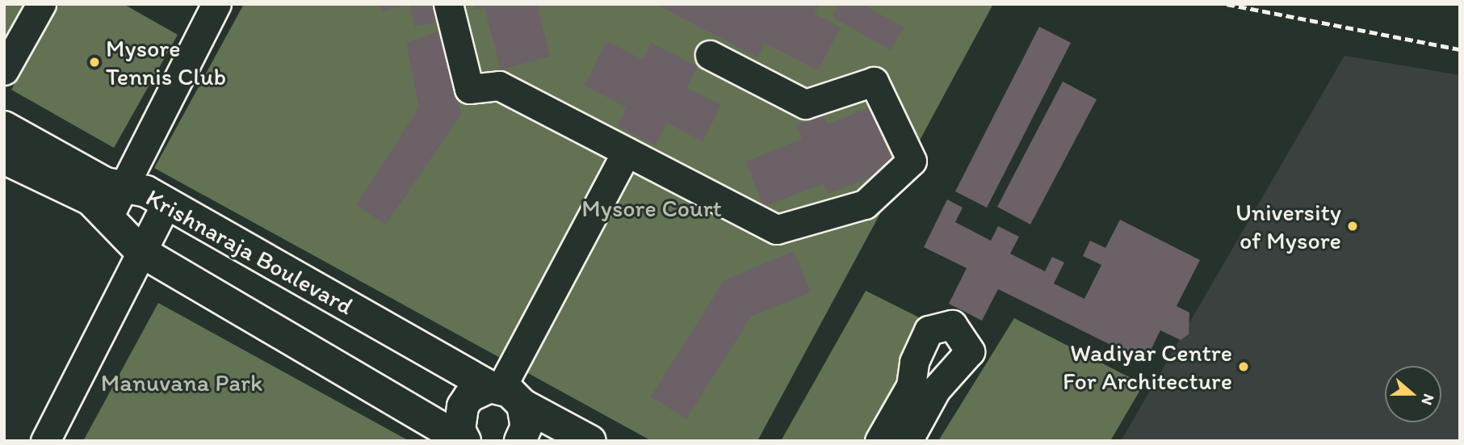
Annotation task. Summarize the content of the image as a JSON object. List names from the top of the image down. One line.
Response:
{"streets":{"main road":["Krishnaraja Boulevard"]},"parks":["Mysore Court","Manuvana Park"],"places":["Mysore Tennis Club","University of Mysore","Wadiyar Centre For Architecture"],"north":"right"}
